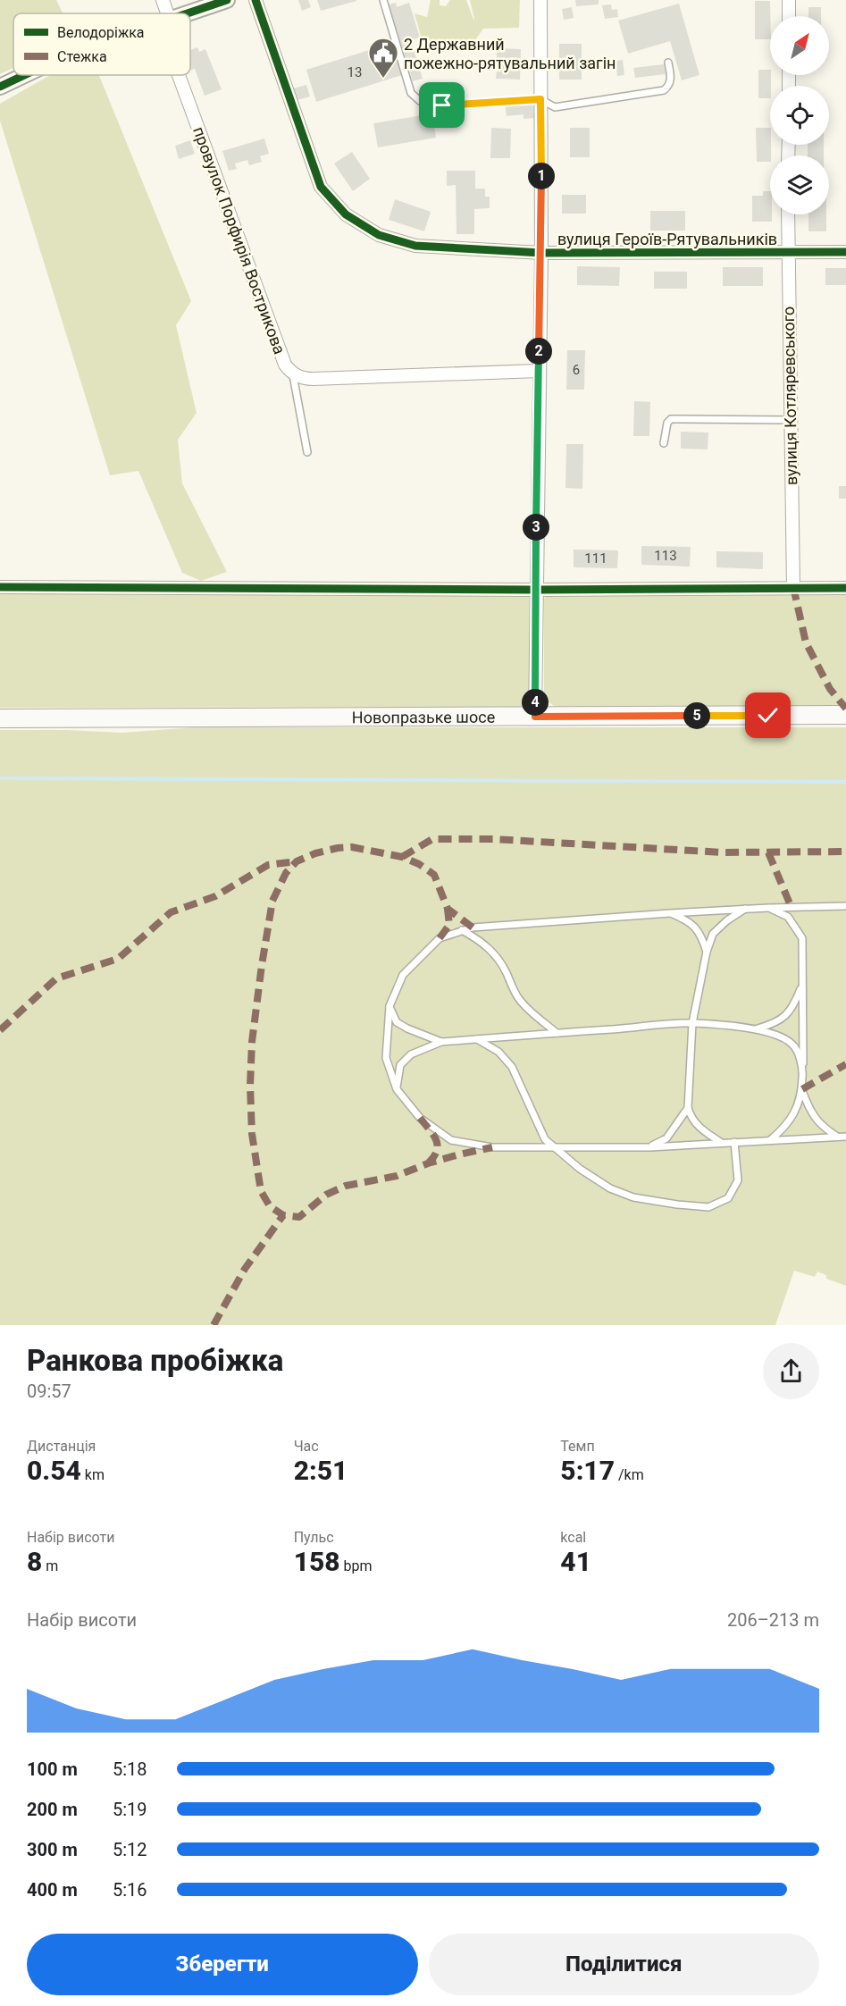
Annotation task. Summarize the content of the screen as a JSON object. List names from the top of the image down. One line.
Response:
{"streets":{"main road":["Новопразьке шосе"],"street":["вулиця Героїв-Рятувальників","провулок Порфирія Вострикова","вулиця Котляревського"]},"crossings":[["вулиця Героїв-Рятувальників","вулиця Котляревського"]],"places":{"public building":["2 Державний пожежно-рятувальний загін"]},"house_numbers":["13","6","113","111"],"legend":["Велодоріжка","Стежка"],"north":"top right","page":{"pins":["1","2","3","4","5"],"heading":["Ранкова пробіжка","09:57"],"stats":[["Дистанція","0.54 km"],["Час","2:51"],["Темп","5:17 /km"],["Набір висоти","8 m"],["Пульс","158 bpm"],["kcal","41"]],"chart":["Набір висоти","206–213 m"],"list":[{"name":"100 m","note":"5:18"},{"name":"200 m","note":"5:19"},{"name":"300 m","note":"5:12"},{"name":"400 m","note":"5:16"}],"buttons":["Зберегти","Поділитися"]}}
